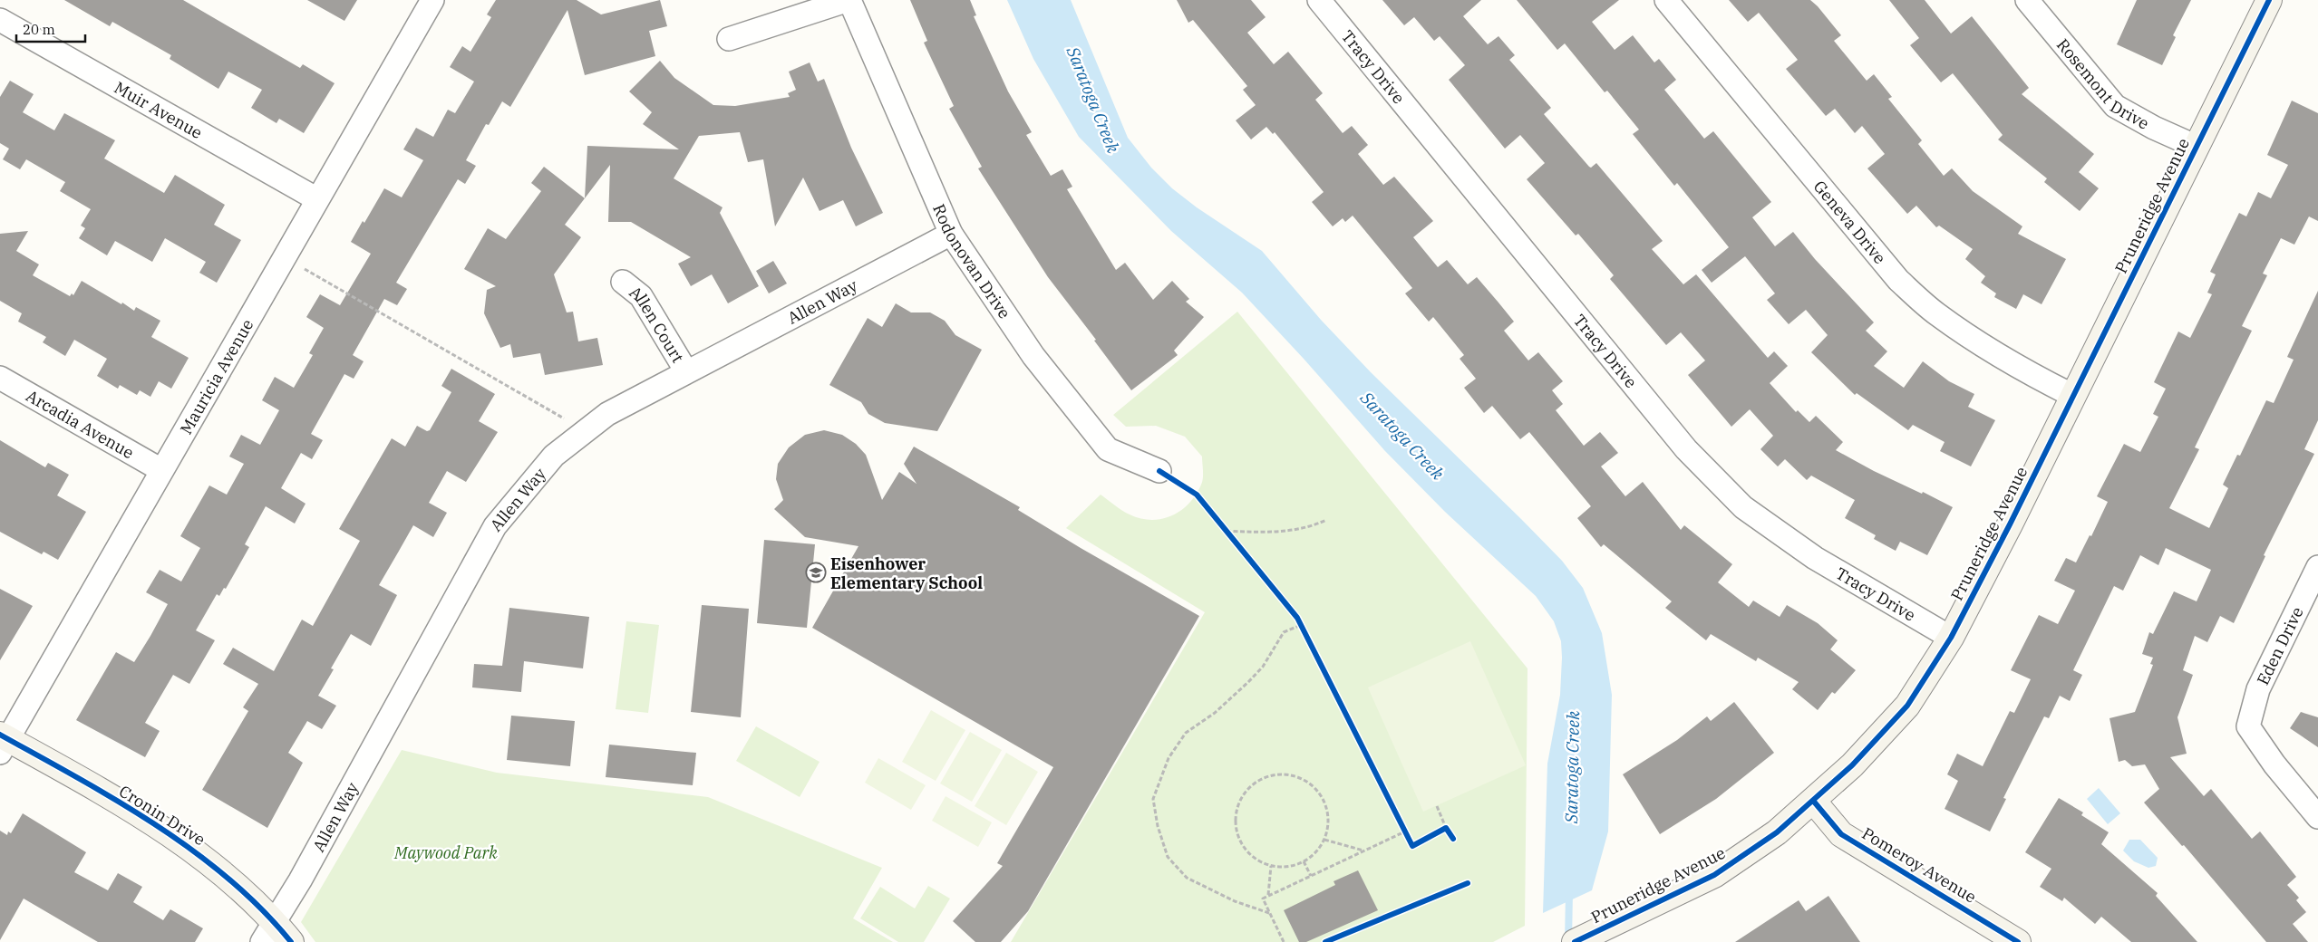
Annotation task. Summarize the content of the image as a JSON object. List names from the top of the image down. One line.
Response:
{"streets":{"main road":["Pruneridge Avenue","Cronin Drive","Pomeroy Avenue"],"street":["Tracy Drive","Rosemont Drive","Muir Avenue","Geneva Drive","Rodonovan Drive","Allen Way","Allen Court","Mauricia Avenue","Arcadia Avenue","Eden Drive"]},"crossings":[["Tracy Drive","Pruneridge Avenue"],["Rosemont Drive","Pruneridge Avenue"],["Muir Avenue","Mauricia Avenue"],["Pruneridge Avenue","Geneva Drive"],["Pruneridge Avenue","Pomeroy Avenue"],["Rodonovan Drive","Allen Way"],["Allen Way","Allen Court"],["Allen Way","Cronin Drive"],["Mauricia Avenue","Arcadia Avenue"],["Mauricia Avenue","Cronin Drive"]],"water":["Saratoga Creek"],"parks":["Maywood Park"],"places":{"school or university":["Eisenhower Elementary School"]},"scale_bar":"20 m"}
